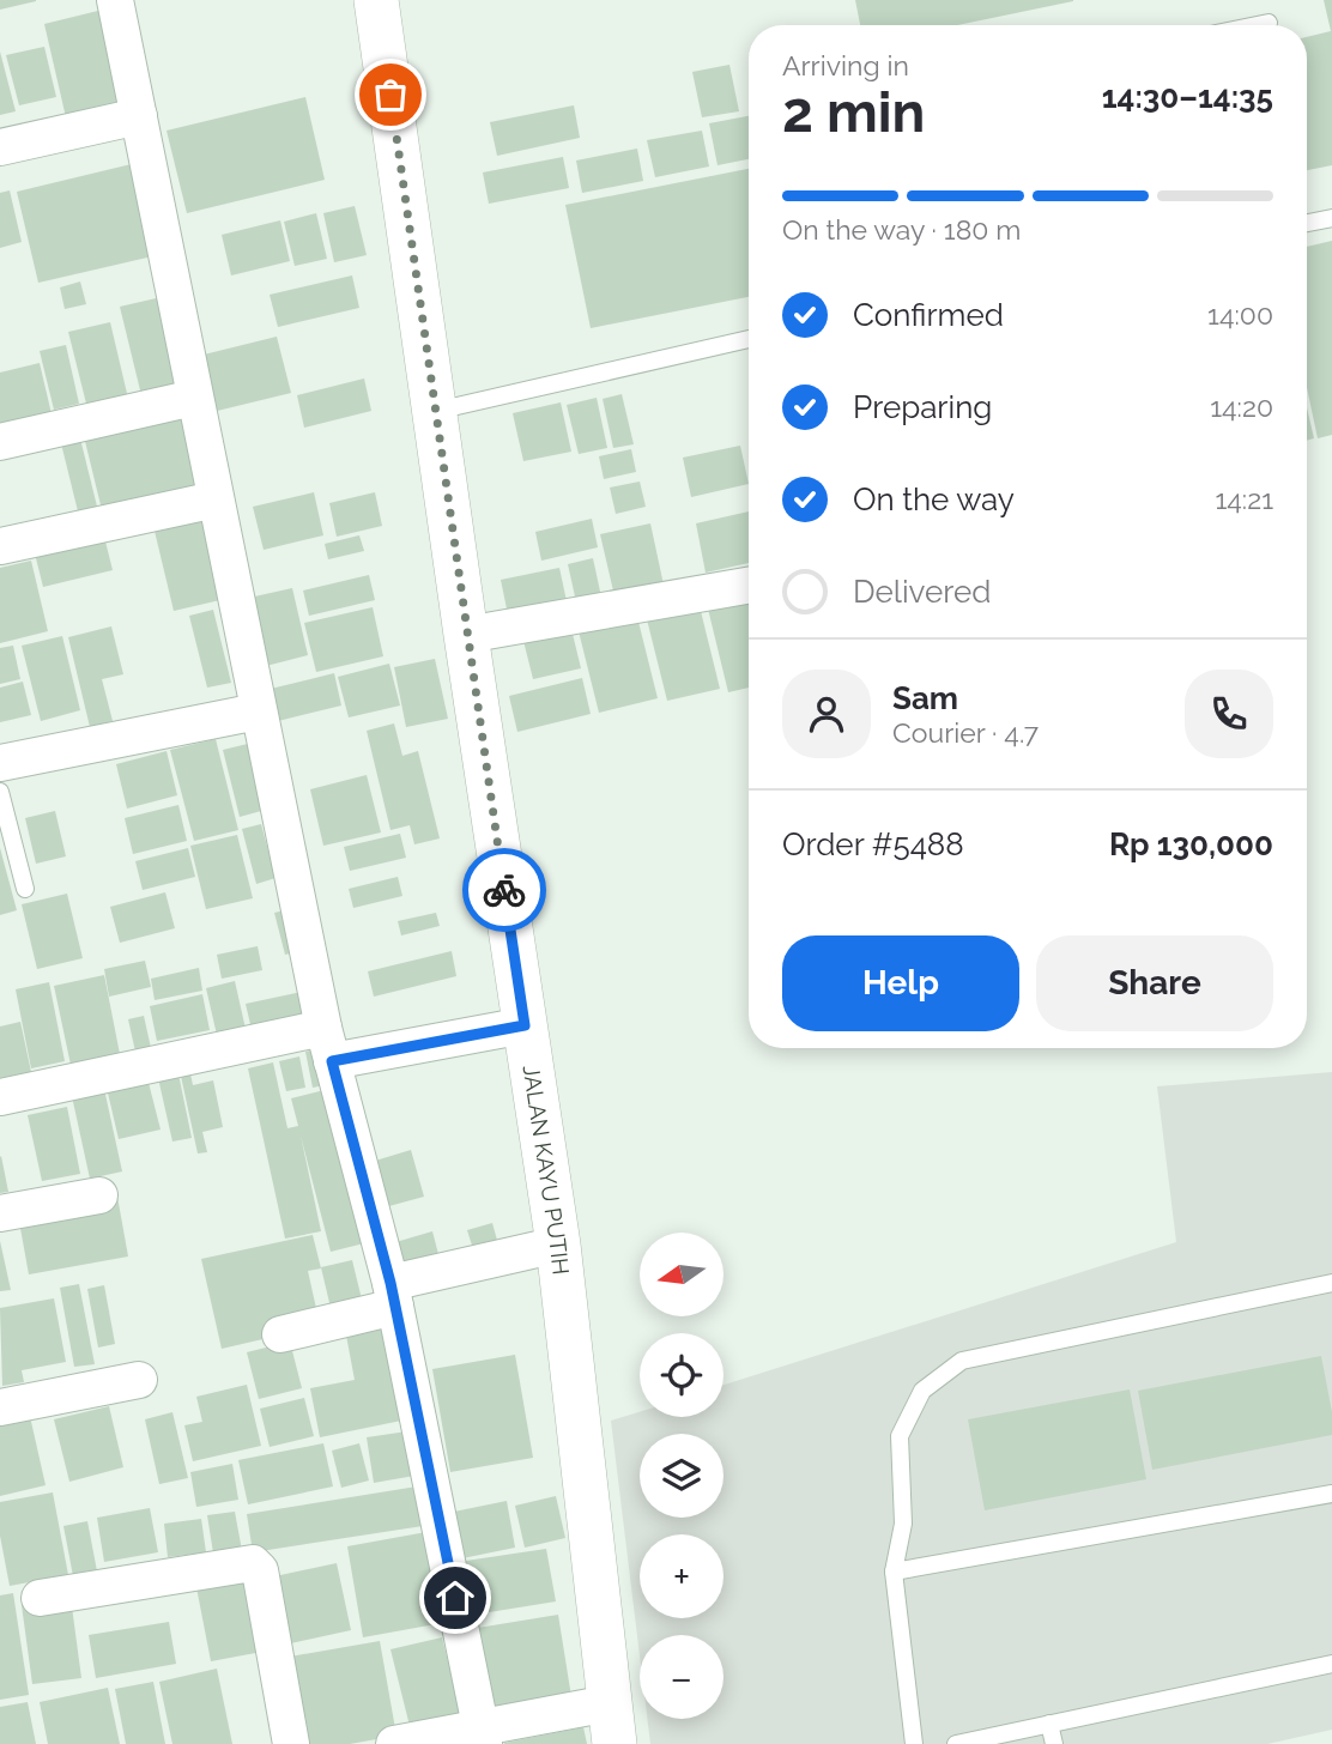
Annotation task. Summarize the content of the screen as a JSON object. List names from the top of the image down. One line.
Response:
{"streets":{"street":["JALAN KAYU PUTIH"]},"north":"left","page":{"heading":["2 min","Arriving in","14:30–14:35"],"panel":["Sam","Courier · 4.7","Order #5488","Rp 130,000"],"bar":"On the way · 180 m","list":[["Confirmed","14:00"],["Preparing","14:20"],["On the way","14:21"],"Delivered"],"buttons":["Help","Share"],"map_buttons":["+","−"]}}
